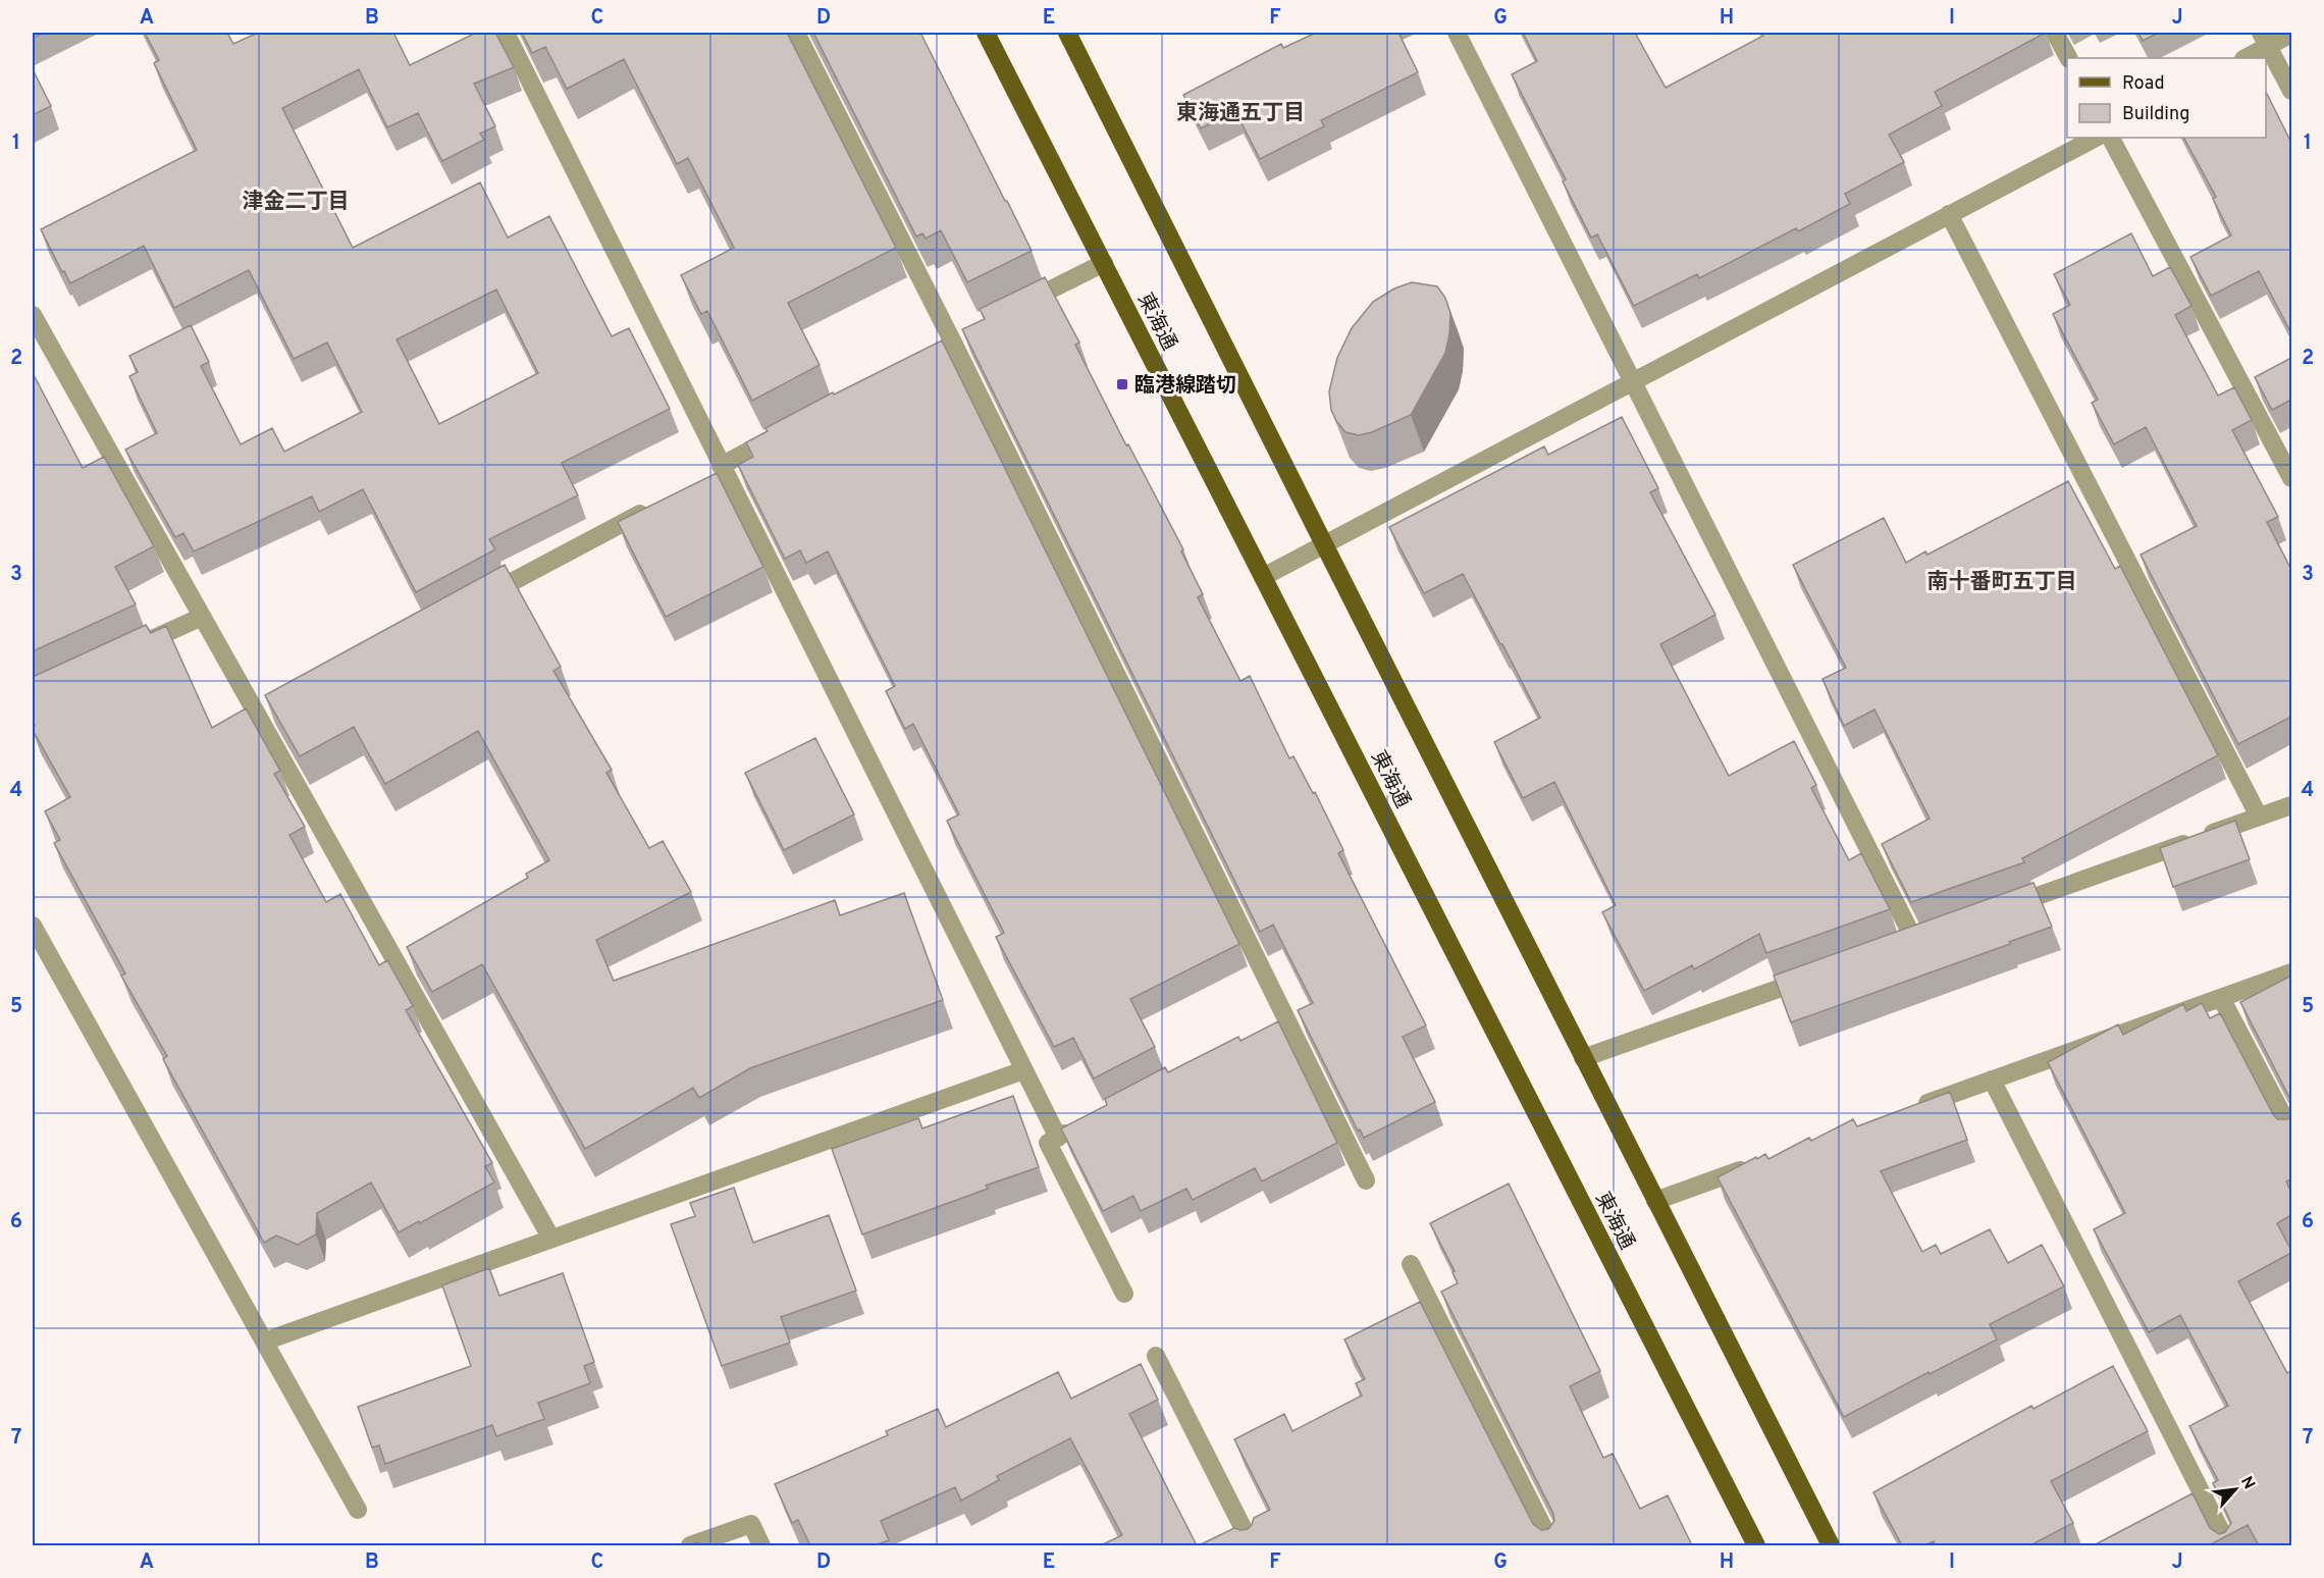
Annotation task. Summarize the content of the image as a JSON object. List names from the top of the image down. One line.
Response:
{"streets":{"main road":["東海通"]},"districts":["東海通五丁目","津金二丁目","南十番町五丁目"],"places":{"transit":["臨港線踏切"]},"legend":["Road","Building"],"north":"top right","grid":{"columns":["A","B","C","D","E","F","G","H","I","J"],"rows":["1","2","3","4","5","6","7"]}}
